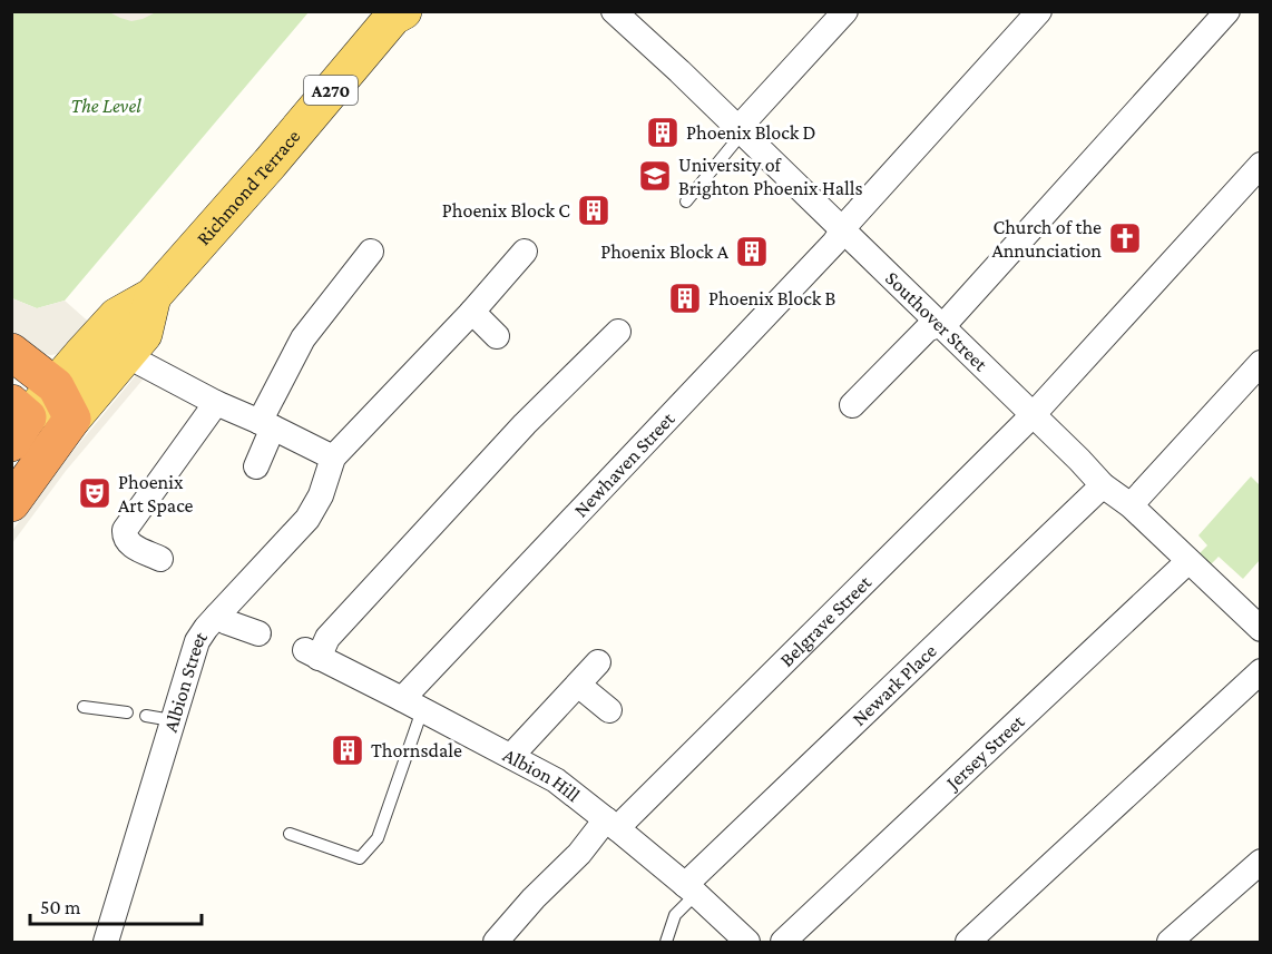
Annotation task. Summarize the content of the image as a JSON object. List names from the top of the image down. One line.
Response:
{"streets":{"main road":["A270","Richmond Terrace"],"street":["Southover Street","Newhaven Street","Belgrave Street","Albion Street","Newark Place","Jersey Street","Albion Hill"]},"crossings":[["A270","Richmond Terrace"],["Southover Street","Newhaven Street"],["Southover Street","Belgrave Street"],["Southover Street","Newark Place"],["Southover Street","Jersey Street"],["Newhaven Street","Albion Hill"],["Belgrave Street","Albion Hill"],["Newark Place","Albion Hill"]],"parks":["The Level"],"places":{"building":["Phoenix Block D","Phoenix Block C","Phoenix Block A","Phoenix Block B","Thornsdale"],"school or university":["University of Brighton Phoenix Halls"],"church":["Church of the Annunciation"],"theatre":["Phoenix Art Space"]},"scale_bar":"50 m"}
